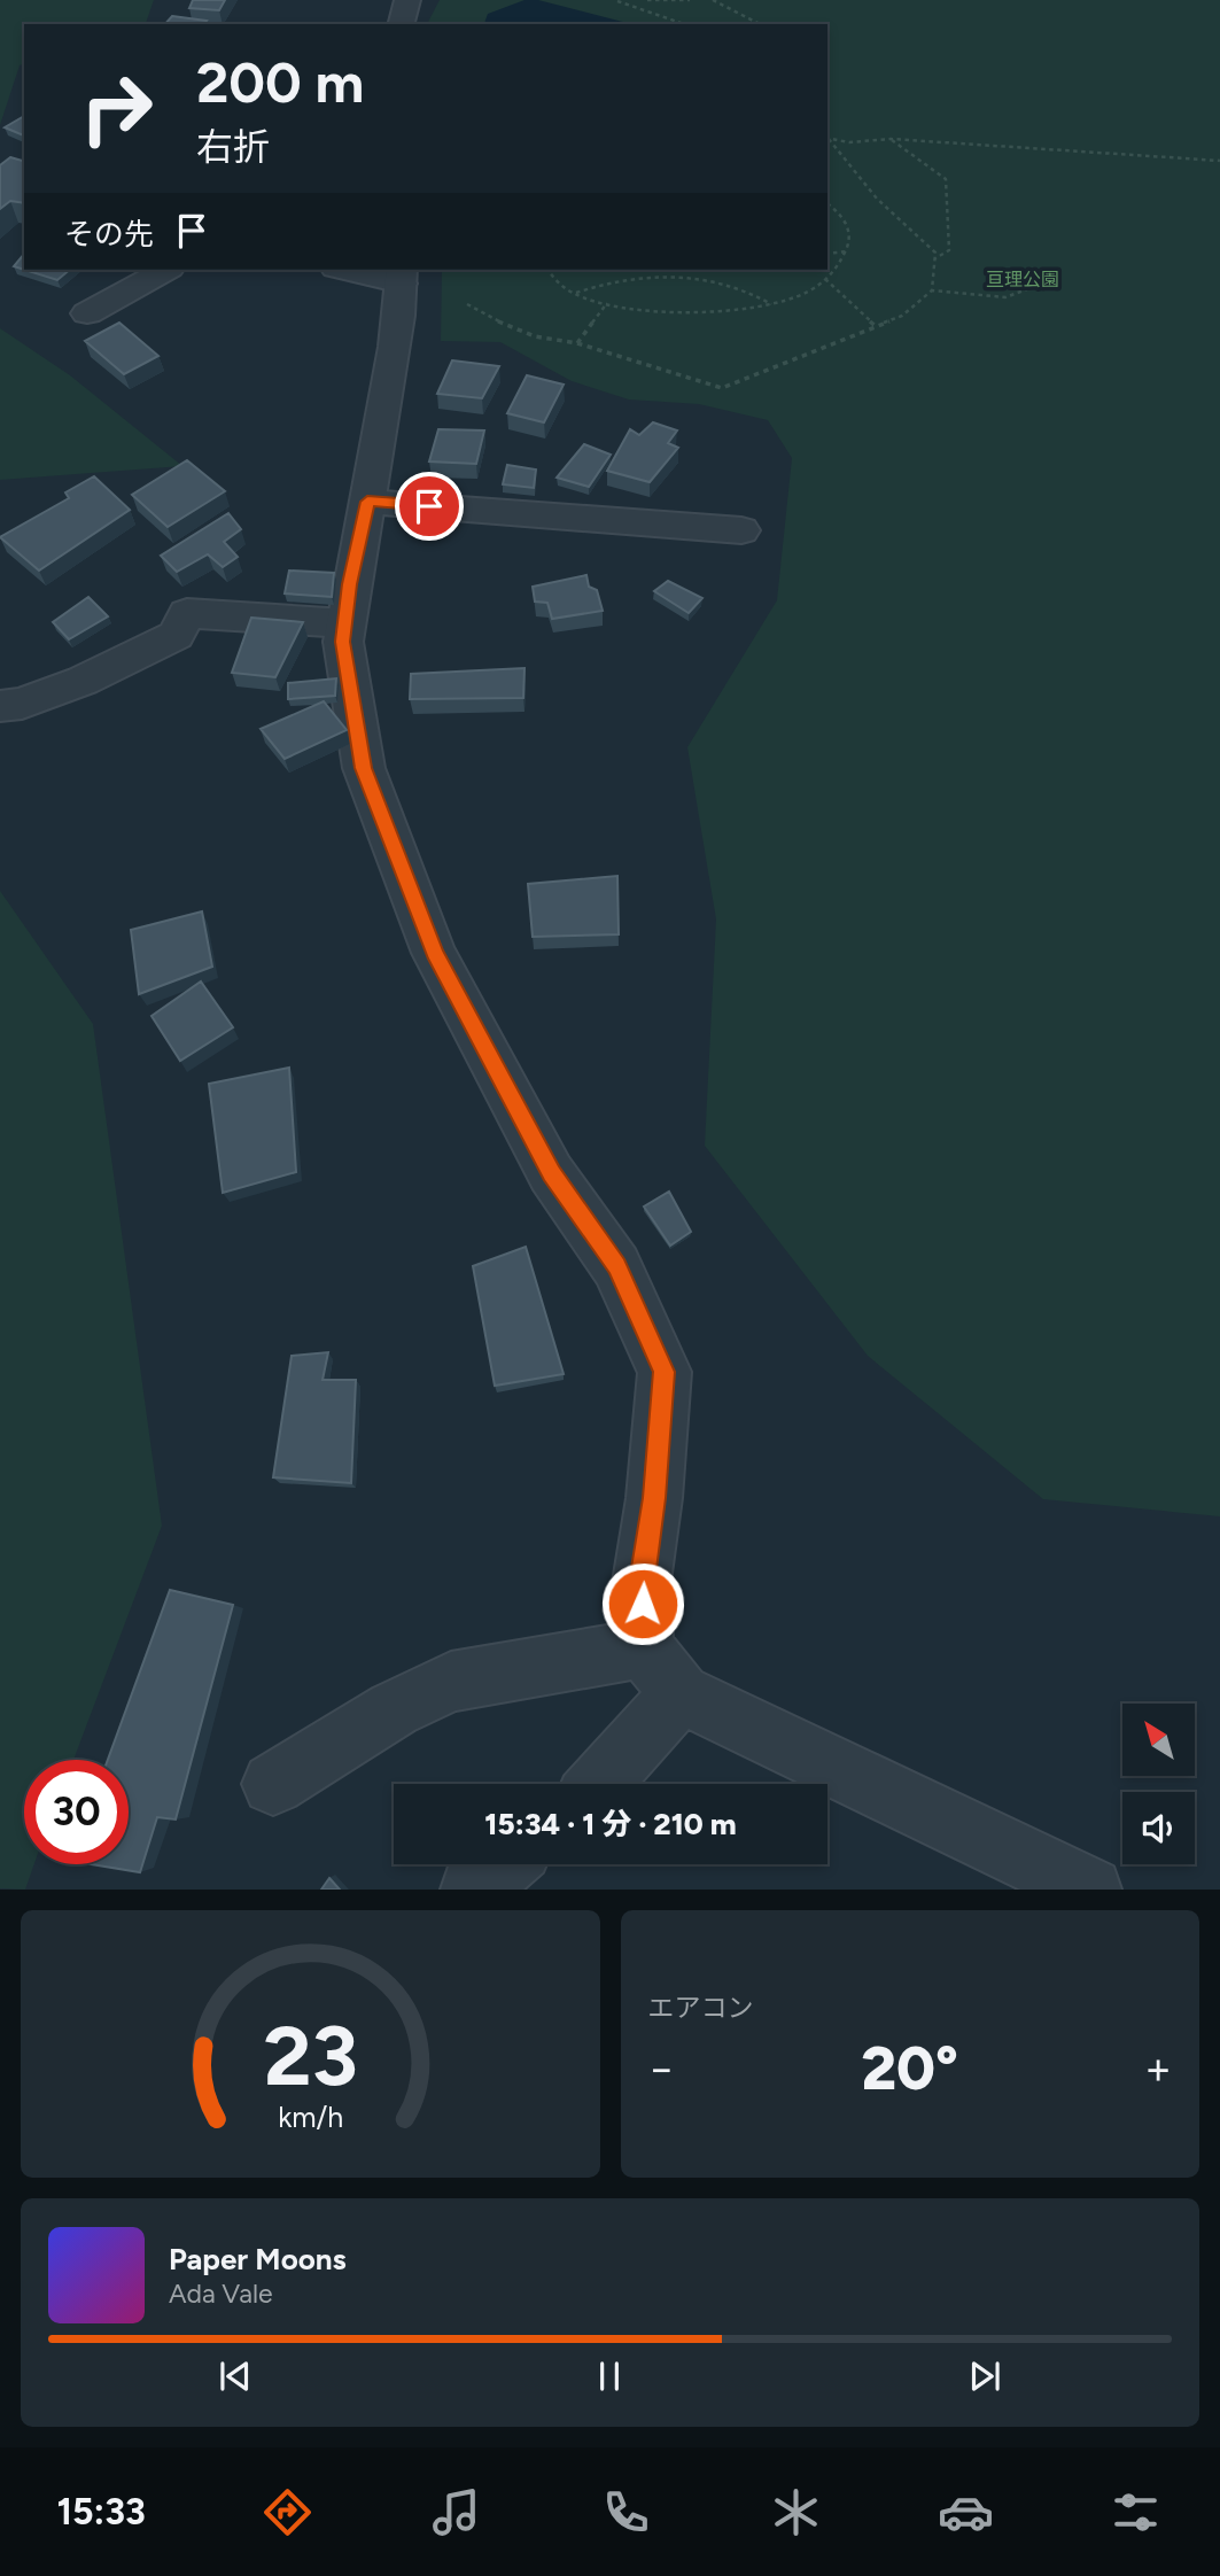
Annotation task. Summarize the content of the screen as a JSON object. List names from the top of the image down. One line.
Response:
{"parks":["亘理公園"],"north":"top left","page":{"turn":["200 m","右折"],"then":"その先","limit":"30","trip":"15:34 · 1 分 · 210 m","tile":"エアコン","heat":["−","20°","+"],"song":["Paper Moons","Ada Vale"],"tabs":"15:33","gauge":["23","km/h"]}}
